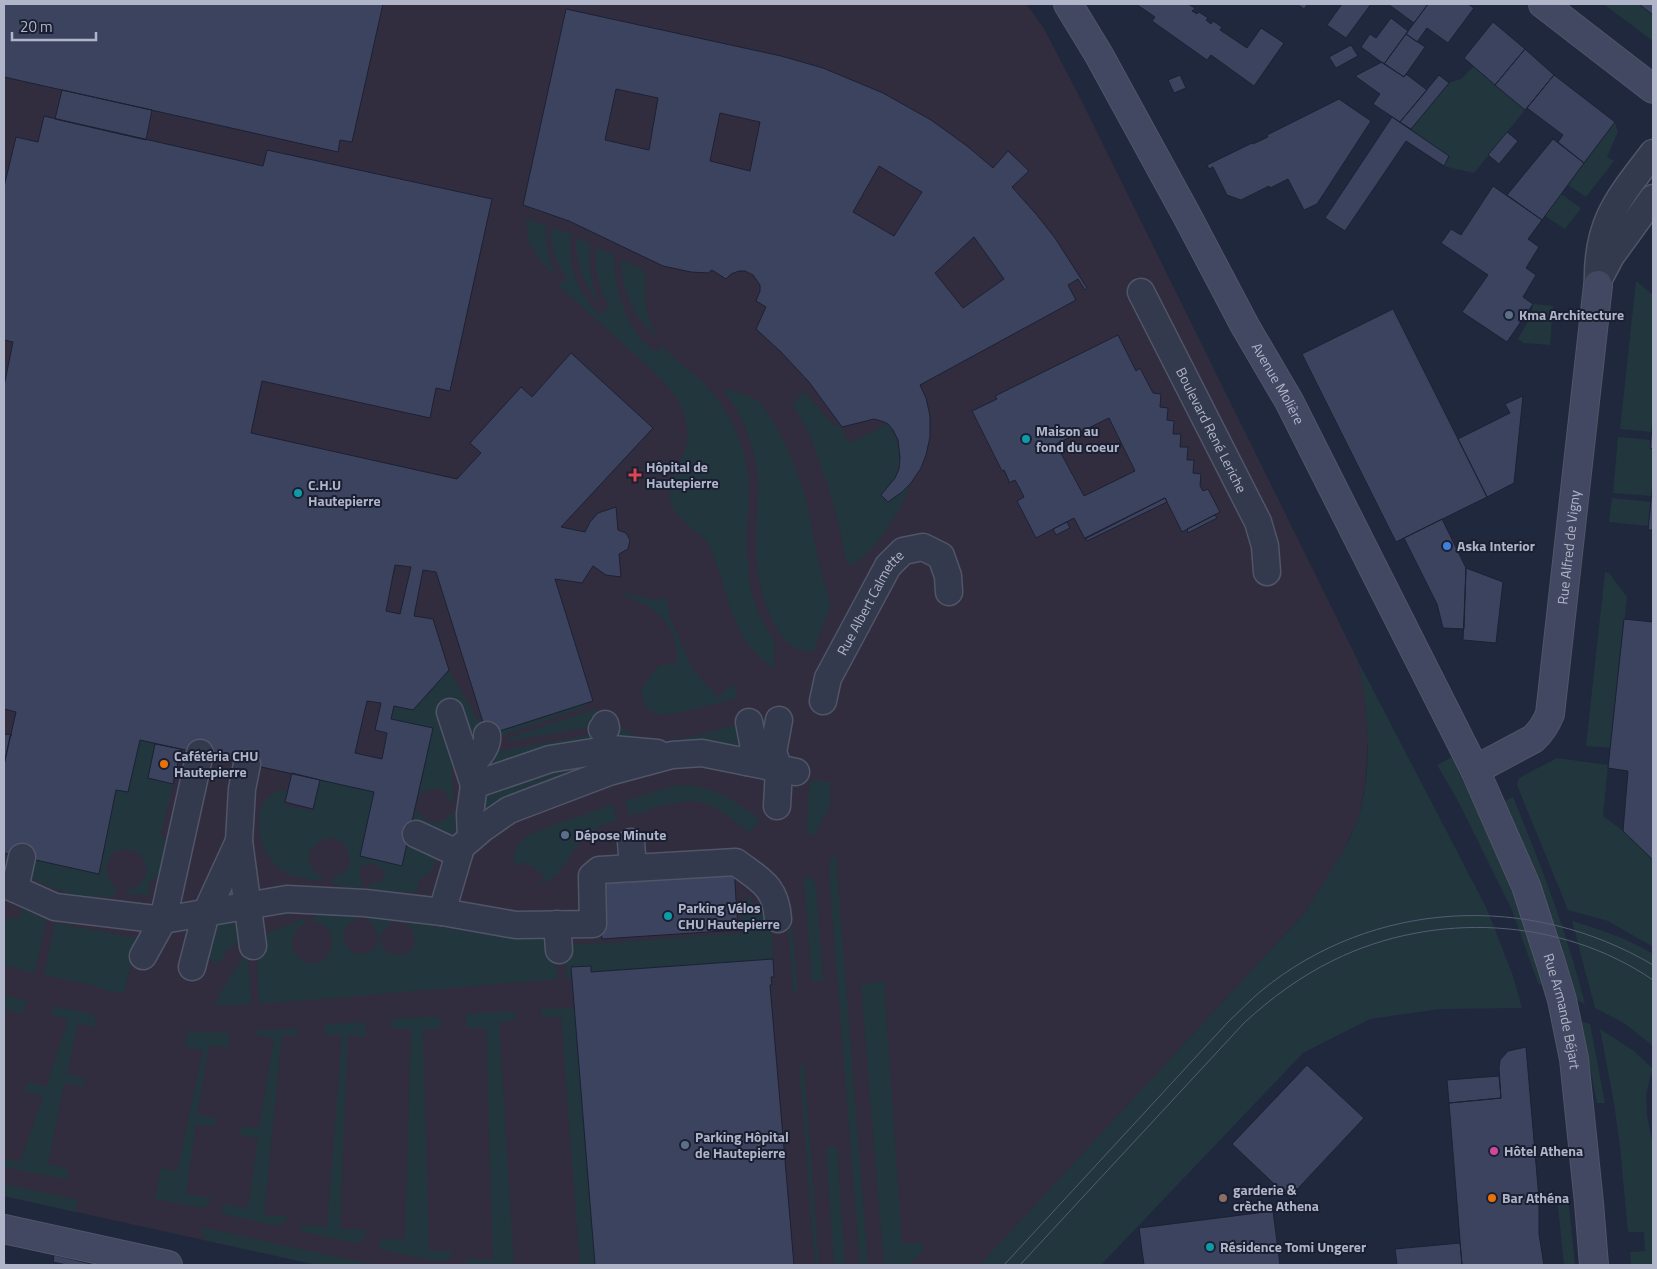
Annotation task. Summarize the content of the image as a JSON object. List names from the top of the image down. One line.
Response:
{"streets":{"street":["Avenue Molière","Boulevard René Leriche","Rue Alfred de Vigny","Rue Albert Calmette","Rue Armande Béjart"]},"crossings":[["Avenue Molière","Rue Alfred de Vigny"],["Avenue Molière","Rue Armande Béjart"],["Rue Alfred de Vigny","Rue Armande Béjart"]],"places":{"other":["Kma Architecture","Maison au fond du coeur","C.H.U Hautepierre","Aska Interior","Cafétéria CHU Hautepierre","Dépose Minute","Parking Vélos CHU Hautepierre","Parking Hôpital de Hautepierre","Hôtel Athena","garderie & crèche Athena","Bar Athéna","Résidence Tomi Ungerer"],"health":["Hôpital de Hautepierre"]},"scale_bar":"20 m"}
